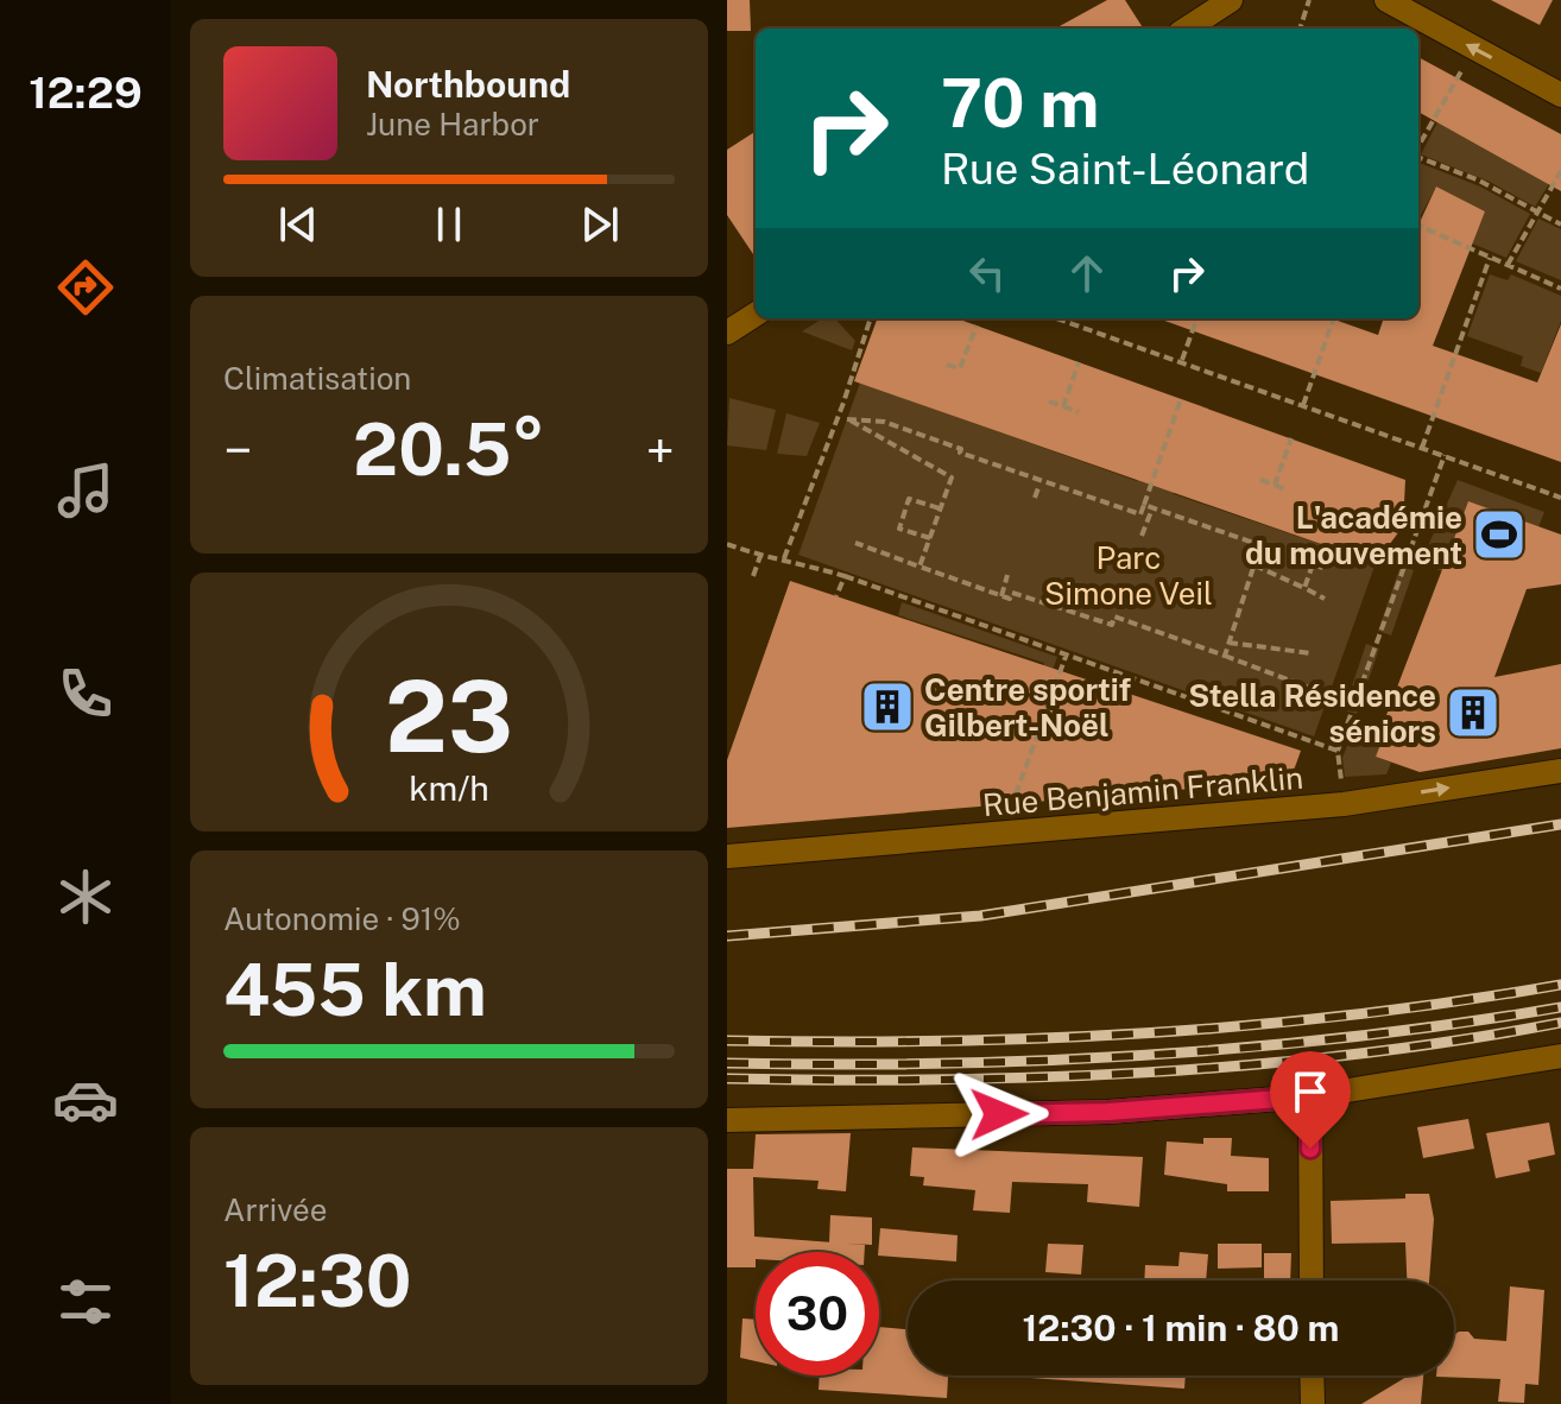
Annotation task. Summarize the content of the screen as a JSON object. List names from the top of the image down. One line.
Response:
{"streets":{"street":["Rue Benjamin Franklin"]},"parks":["Parc Simone Veil"],"places":{"sports":["L'académie du mouvement"],"building":["Centre sportif Gilbert-Noël","Stella Résidence séniors"]},"page":{"tabs":"12:29","turn":["70 m","Rue Saint-Léonard"],"song":["Northbound","June Harbor"],"tile":["Climatisation",["Autonomie · 91%","455 km"],["Arrivée","12:30"]],"heat":["−","20.5°","+"],"limit":"30","trip":"12:30 · 1 min · 80 m","gauge":["23","km/h"]}}
